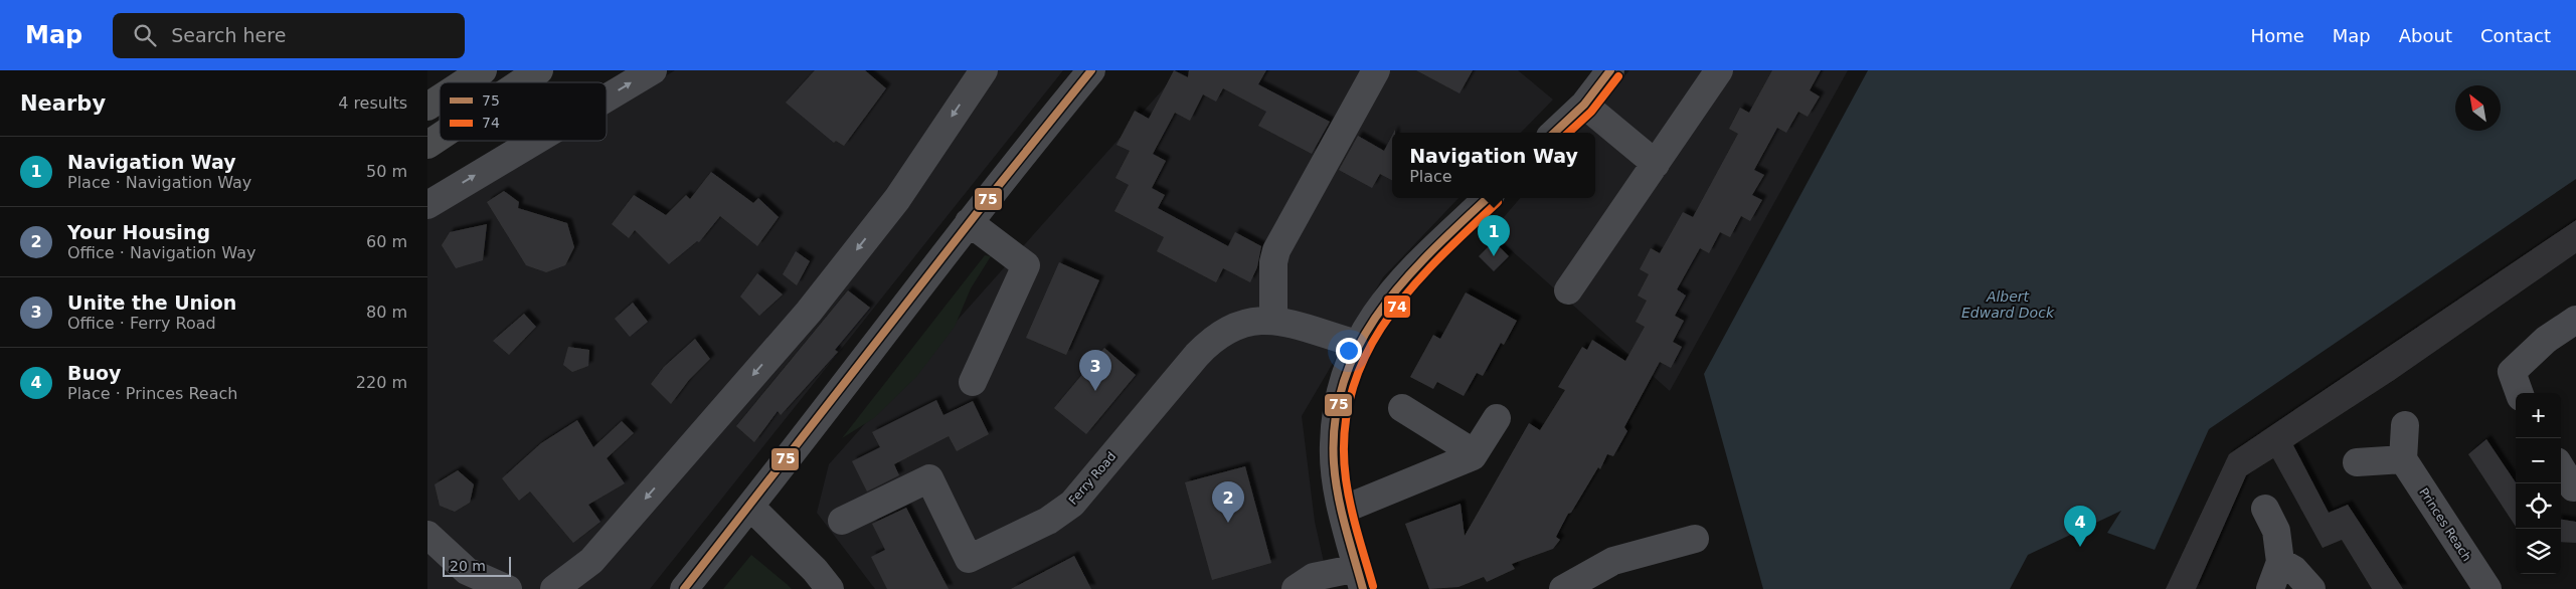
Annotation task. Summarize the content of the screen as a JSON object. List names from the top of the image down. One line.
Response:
{"streets":{"street":["Ferry Road","Princes Reach"]},"water":["Albert Edward Dock"],"lines":["transit line 75","transit line 74"],"legend":["75","74"],"scale_bar":"20 m","north":"top left","page":{"header":"Map","search":"Search here","nav":["Home","Map","About","Contact"],"heading":["Nearby","4 results"],"popup":["Navigation Way","Place"],"list":[{"mark":"1","name":"Navigation Way","note":"Place · Navigation Way","value":"50 m"},{"mark":"2","name":"Your Housing","note":"Office · Navigation Way","value":"60 m"},{"mark":"3","name":"Unite the Union","note":"Office · Ferry Road","value":"80 m"},{"mark":"4","name":"Buoy","note":"Place · Princes Reach","value":"220 m"}],"pins":["1","3","2","4"],"map_buttons":["+","−"],"scale":"20 m"}}
